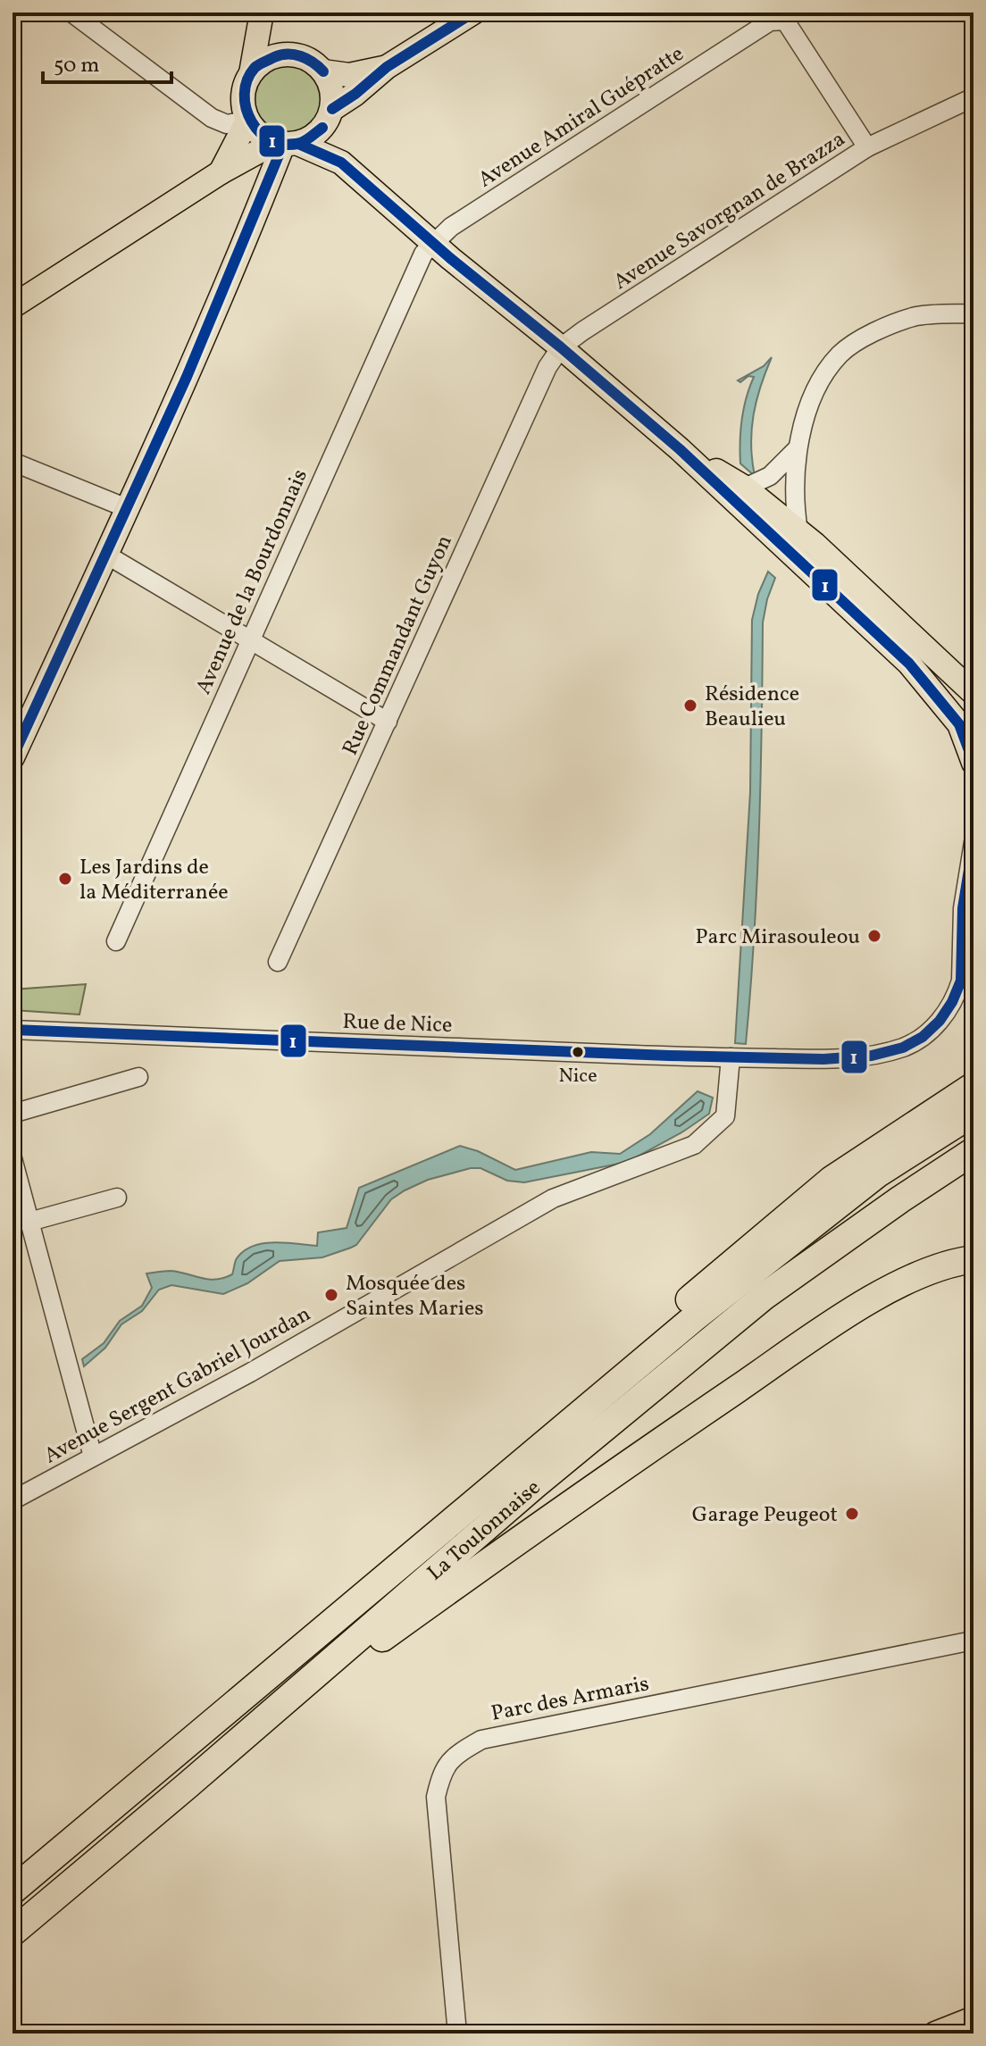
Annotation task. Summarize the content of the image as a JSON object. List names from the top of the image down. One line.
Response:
{"streets":{"highway":["La Toulonnaise"],"street":["Avenue Amiral Guépratte","Avenue Savorgnan de Brazza","Avenue de la Bourdonnais","Rue Commandant Guyon","Rue de Nice","Avenue Sergent Gabriel Jourdan","Parc des Armaris"]},"crossings":[["Avenue Amiral Guépratte","Avenue Savorgnan de Brazza"],["Avenue Amiral Guépratte","Avenue de la Bourdonnais"],["Avenue Savorgnan de Brazza","Rue Commandant Guyon"],["Rue de Nice","Avenue Sergent Gabriel Jourdan"]],"places":["Résidence Beaulieu","Les Jardins de la Méditerranée","Parc Mirasouleou","Nice","Mosquée des Saintes Maries","Garage Peugeot"],"lines":["transit line 1"],"scale_bar":"50 m"}
